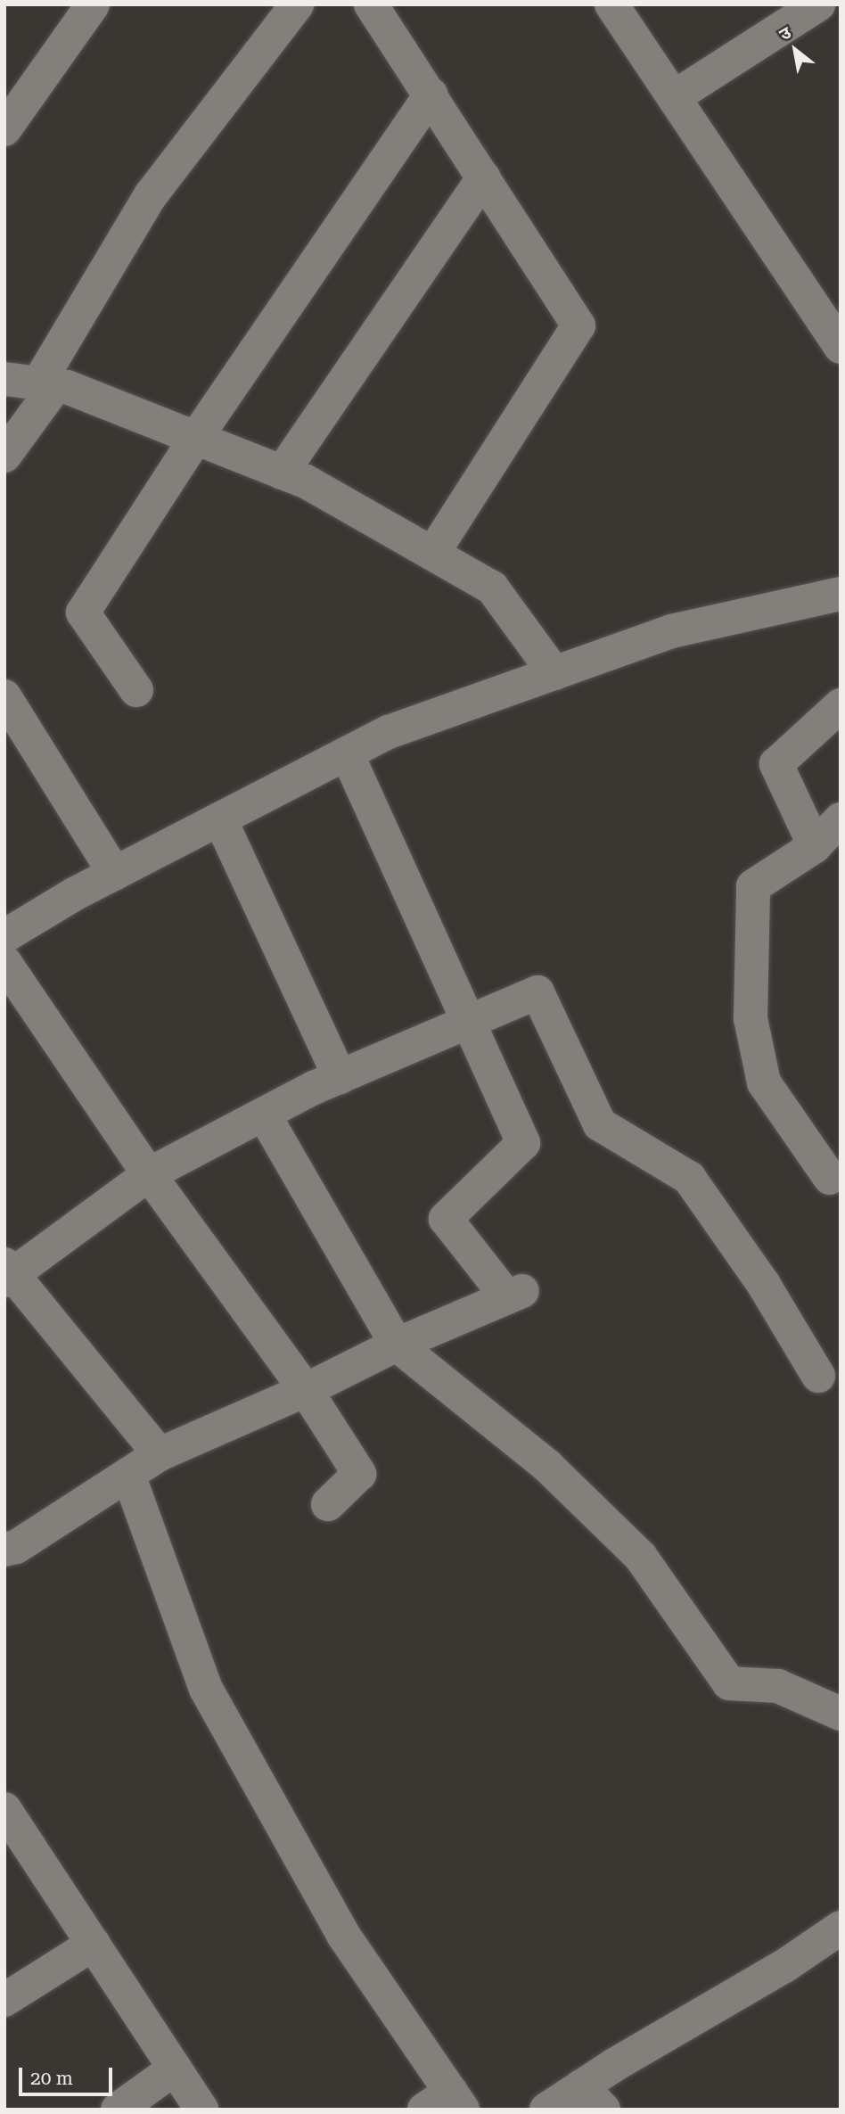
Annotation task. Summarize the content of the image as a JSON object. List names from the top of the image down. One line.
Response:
{"scale_bar":"20 m","north":"top left"}
